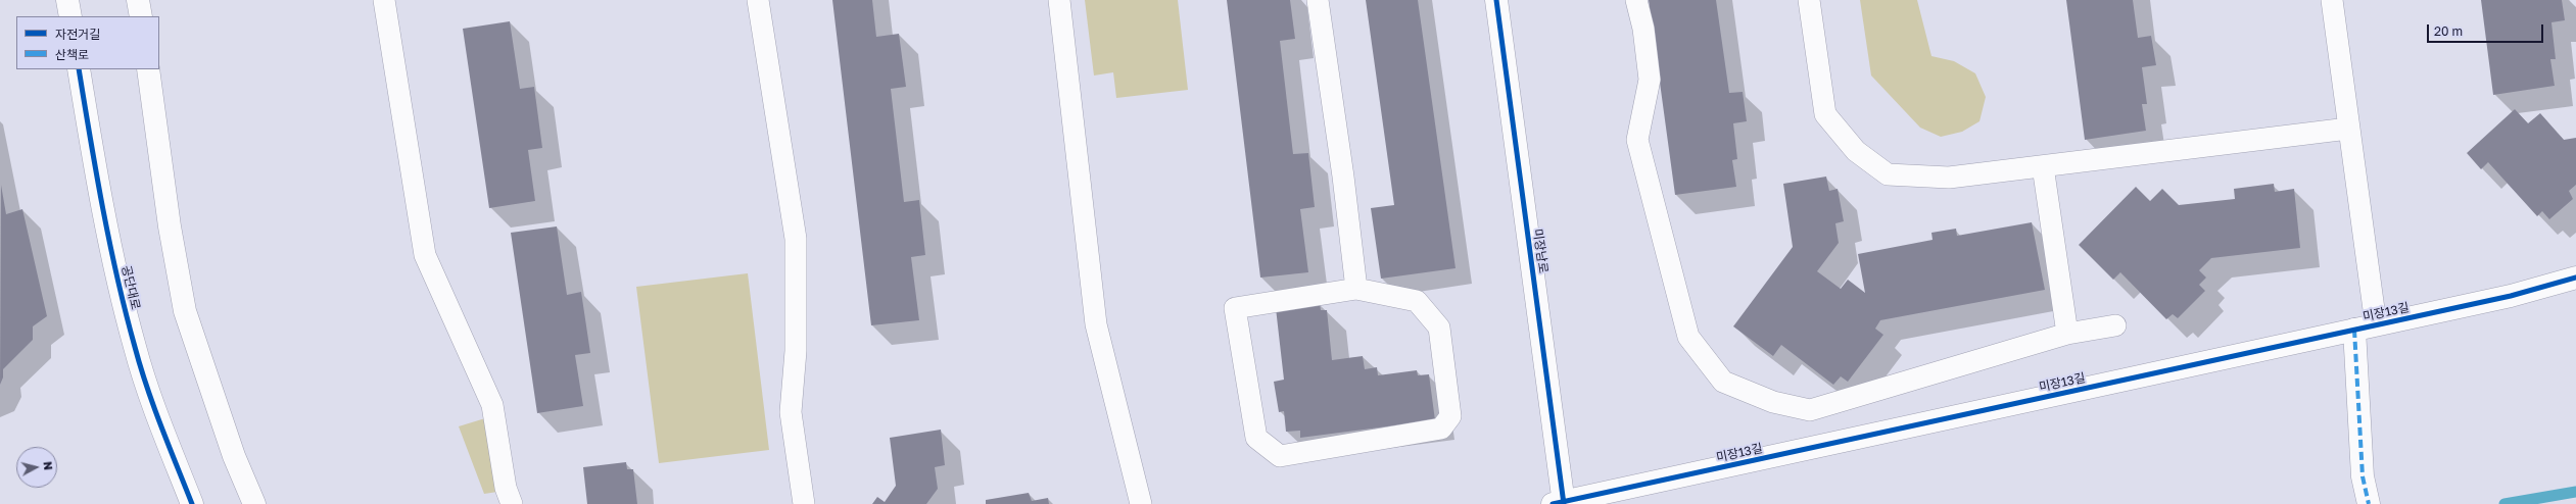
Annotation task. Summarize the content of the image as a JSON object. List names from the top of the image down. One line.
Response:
{"streets":{"street":["미장남로","공단대로","미장13길"]},"crossings":[["미장남로","미장13길"]],"legend":["자전거길","산책로"],"scale_bar":"20 m","north":"right"}
